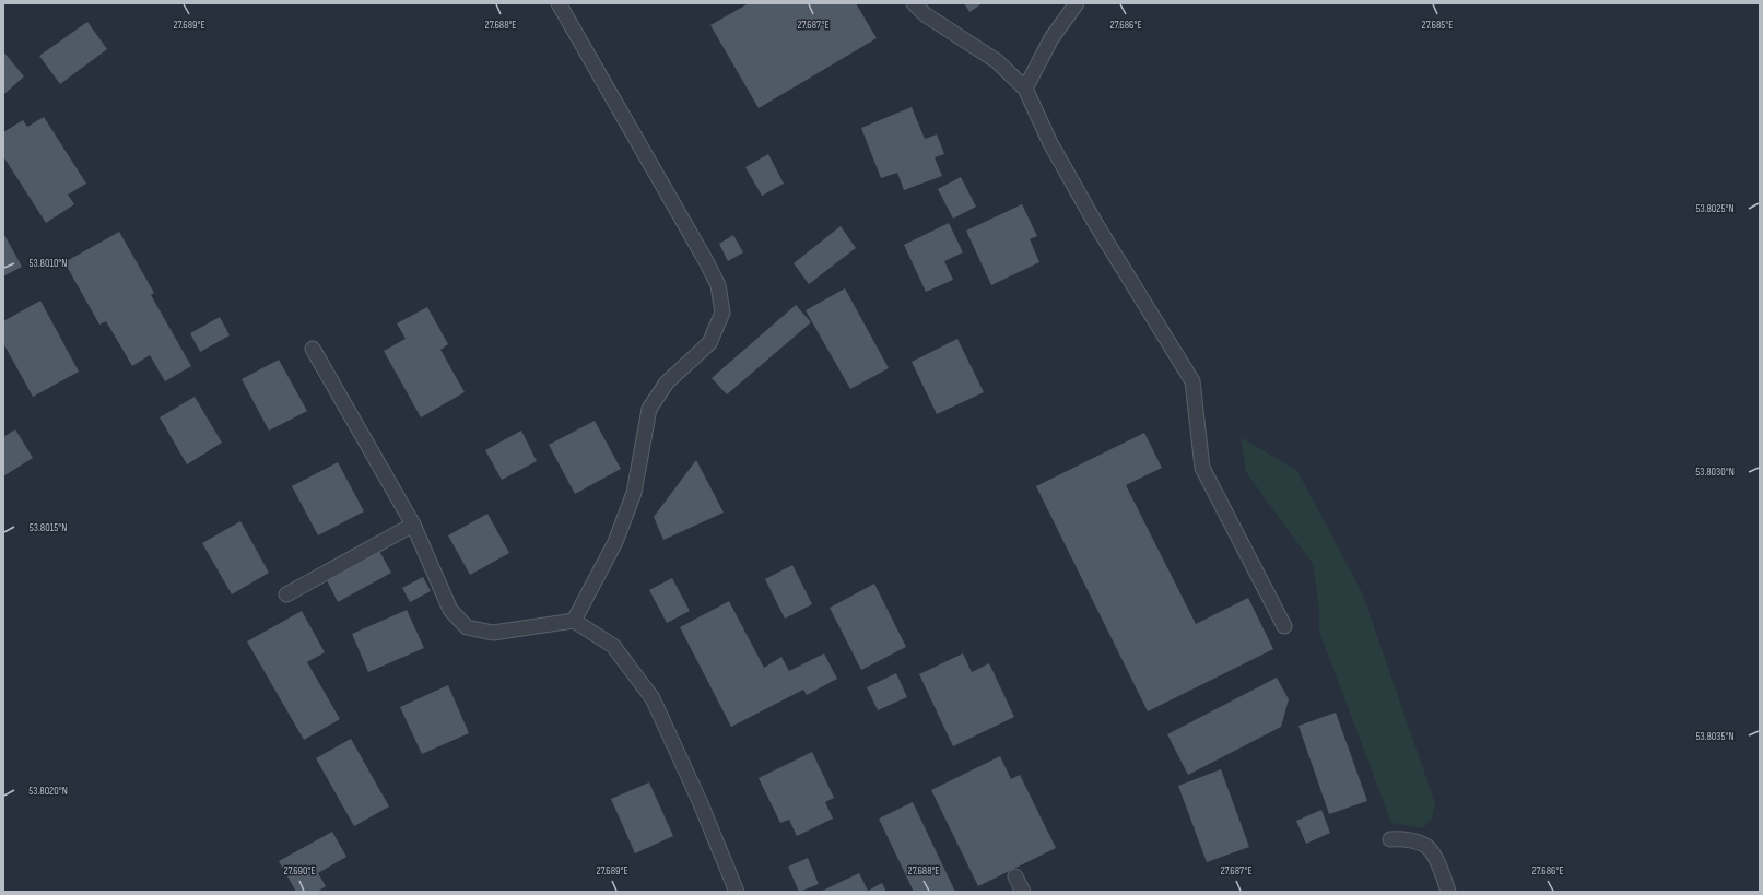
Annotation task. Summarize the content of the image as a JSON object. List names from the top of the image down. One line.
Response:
{"coordinates":["27.689°E","27.688°E","27.687°E","27.686°E","27.685°E","53.8025°N","53.8010°N","53.8030°N","53.8015°N","53.8035°N","53.8020°N","27.690°E"]}
